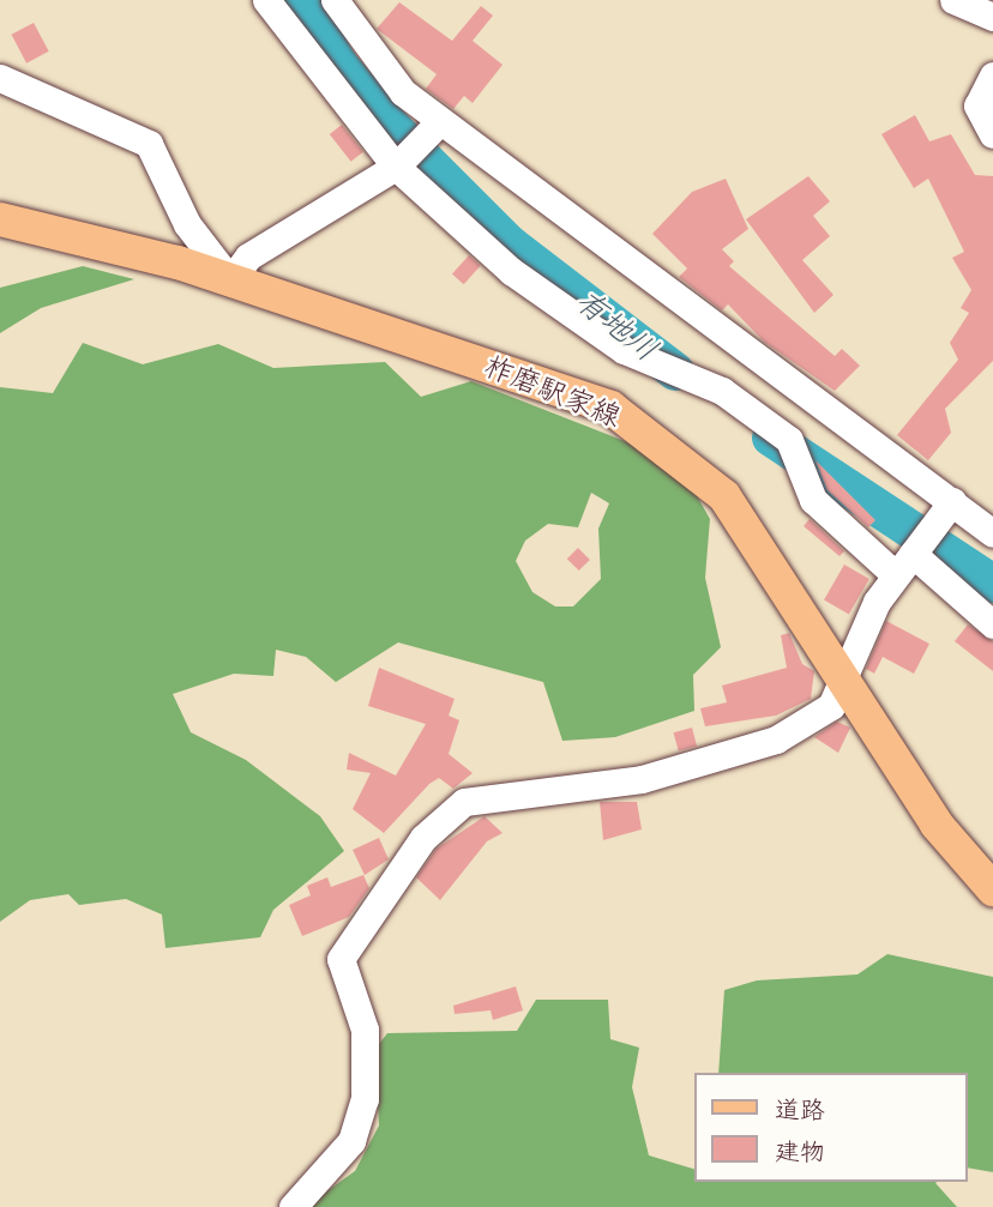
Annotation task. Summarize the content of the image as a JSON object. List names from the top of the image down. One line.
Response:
{"streets":{"main road":["柞磨駅家線"]},"water":["有地川"],"legend":["道路","建物"]}
